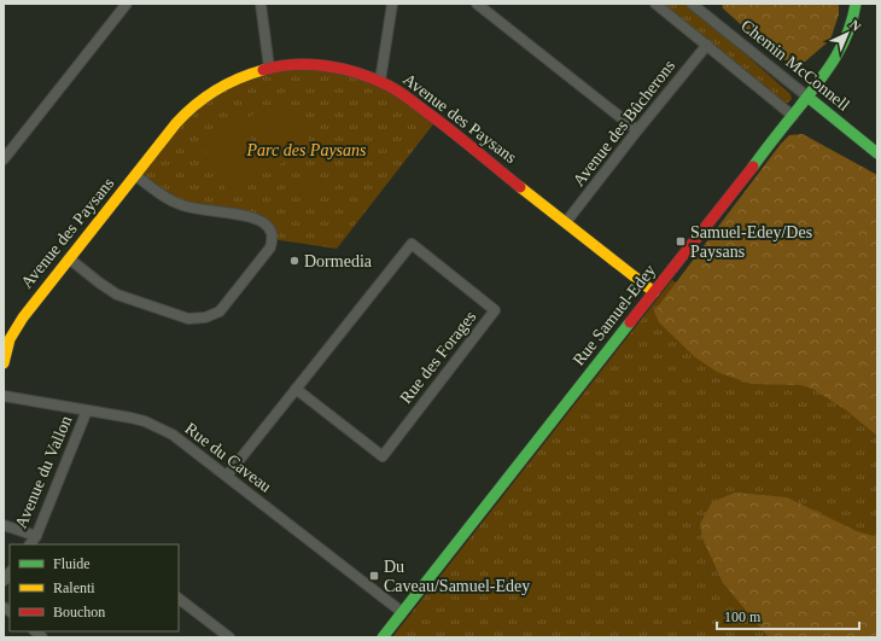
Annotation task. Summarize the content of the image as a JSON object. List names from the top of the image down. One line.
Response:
{"streets":{"street":["Chemin McConnell","Avenue des Paysans","Avenue des Bûcherons","Rue Samuel-Edey","Rue des Forages","Rue du Caveau","Avenue du Vallon"]},"crossings":[["Chemin McConnell","Rue Samuel-Edey"],["Avenue des Paysans","Avenue des Bûcherons"],["Avenue des Paysans","Rue Samuel-Edey"],["Rue Samuel-Edey","Rue du Caveau"],["Rue des Forages","Rue du Caveau"],["Rue du Caveau","Avenue du Vallon"]],"parks":["Parc des Paysans"],"places":{"transit":["Samuel-Edey/Des Paysans","Du Caveau/Samuel-Edey"],"other":["Dormedia"]},"legend":["Fluide","Ralenti","Bouchon"],"scale_bar":"100 m","north":"top right"}
